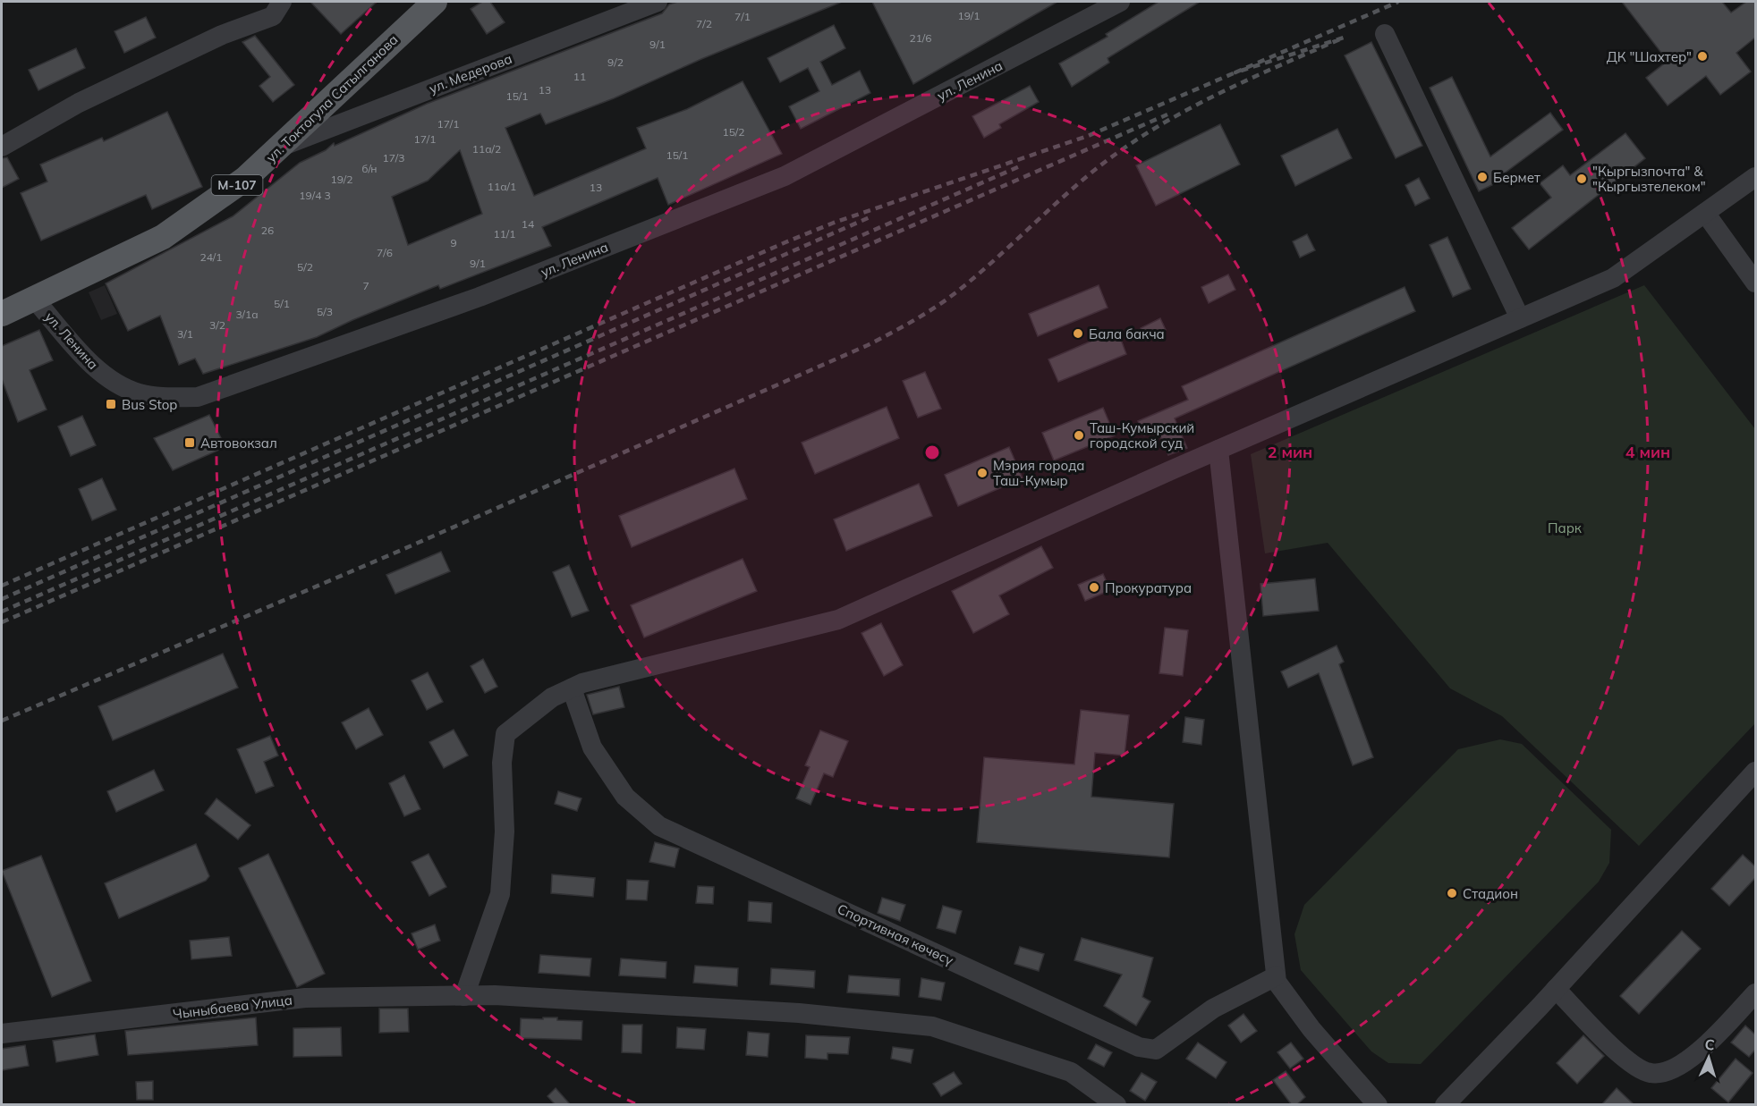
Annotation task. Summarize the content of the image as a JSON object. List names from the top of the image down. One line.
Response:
{"streets":{"main road":["ул. Токтогула Сатылганова","М-107"],"street":["ул. Медерова","ул. Ленина","Спортивная көчөсү","Чыныбаева Улица"]},"crossings":[["ул. Медерова","ул. Токтогула Сатылганова"],["ул. Ленина","ул. Токтогула Сатылганова"]],"parks":["Парк"],"places":{"other":["ДК \"Шахтер\"","Бермет","\"Кыргызпочта\" & \"Кыргызтелеком\"","Бала бакча","Таш-Кумырский городской суд","Мэрия города Таш-Кумыр","Прокуратура","Стадион"],"transit":["Bus Stop","Автовокзал"]},"house_numbers":["19/1","7/1","7/2","21/6","9/1","9/2","11","13","15/1","17/1","15/2","17/1","11а/2","15/1","17/3","б/н","19/2","11а/1","13","19/4 3","14","26","11/1","9","7/6","24/1","9/1","5/2","7","5/1","5/3","3/1а","3/2","3/1"],"north":"top","rings":["2 мин","4 мин"]}
